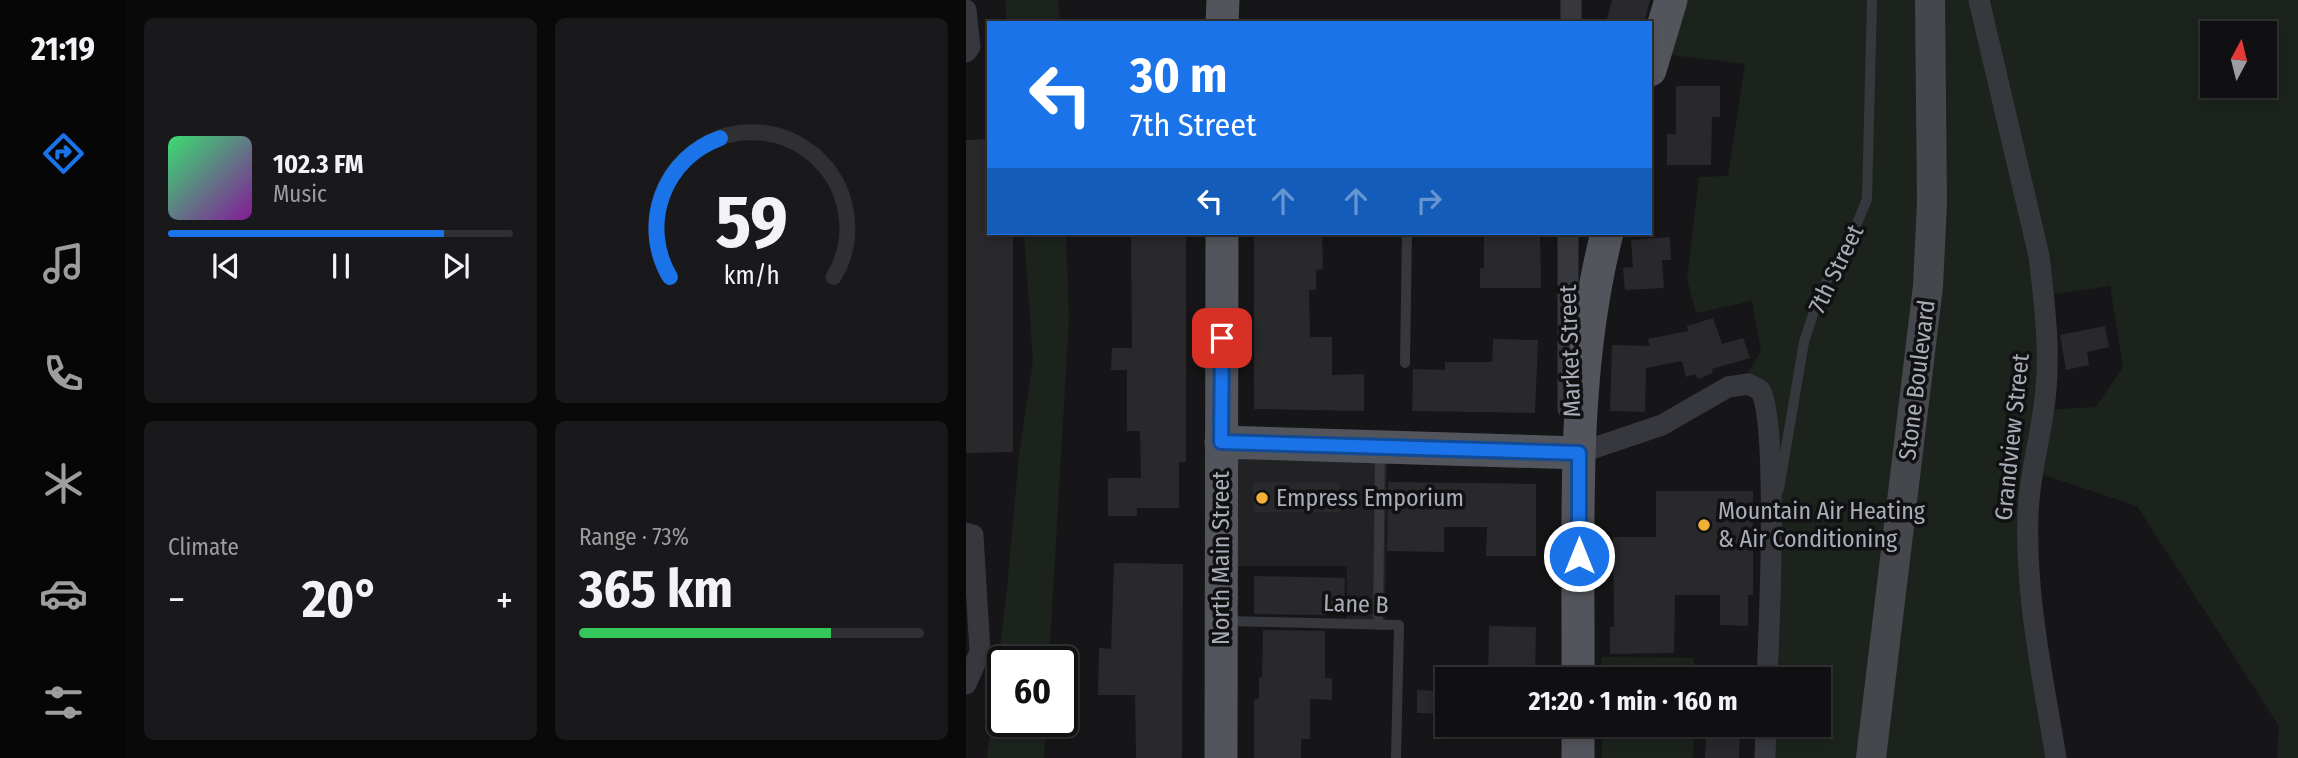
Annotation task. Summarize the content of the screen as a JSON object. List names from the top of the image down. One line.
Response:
{"streets":{"main road":["Market Street","North Main Street"],"street":["Stone Boulevard","Grandview Street"],"lane":["7th Street","Lane B"]},"crossings":[["North Main Street","Lane B"]],"places":["Empress Emporium","Mountain Air Heating & Air Conditioning"],"north":"top","page":{"tabs":"21:19","turn":["30 m","7th Street"],"song":["102.3 FM","Music"],"tile":["Climate",["Range · 73%","365 km"]],"heat":["−","20°","+"],"limit":"60","trip":"21:20 · 1 min · 160 m","gauge":["59","km/h"]}}
